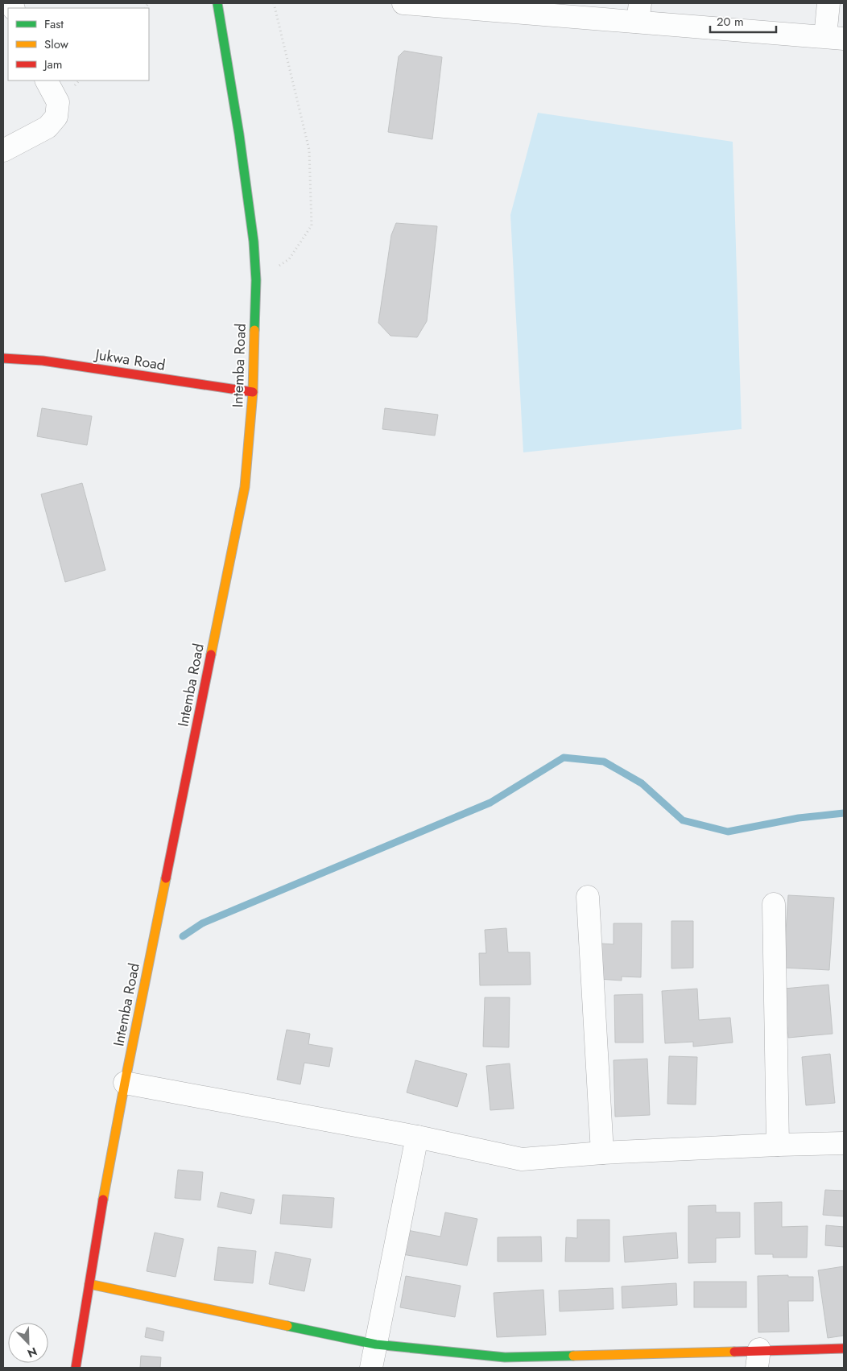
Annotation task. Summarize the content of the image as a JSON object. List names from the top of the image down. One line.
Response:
{"streets":{"street":["Jukwa Road","Intemba Road"]},"crossings":[["Jukwa Road","Intemba Road"]],"legend":["Fast","Slow","Jam"],"scale_bar":"20 m","north":"bottom right"}
